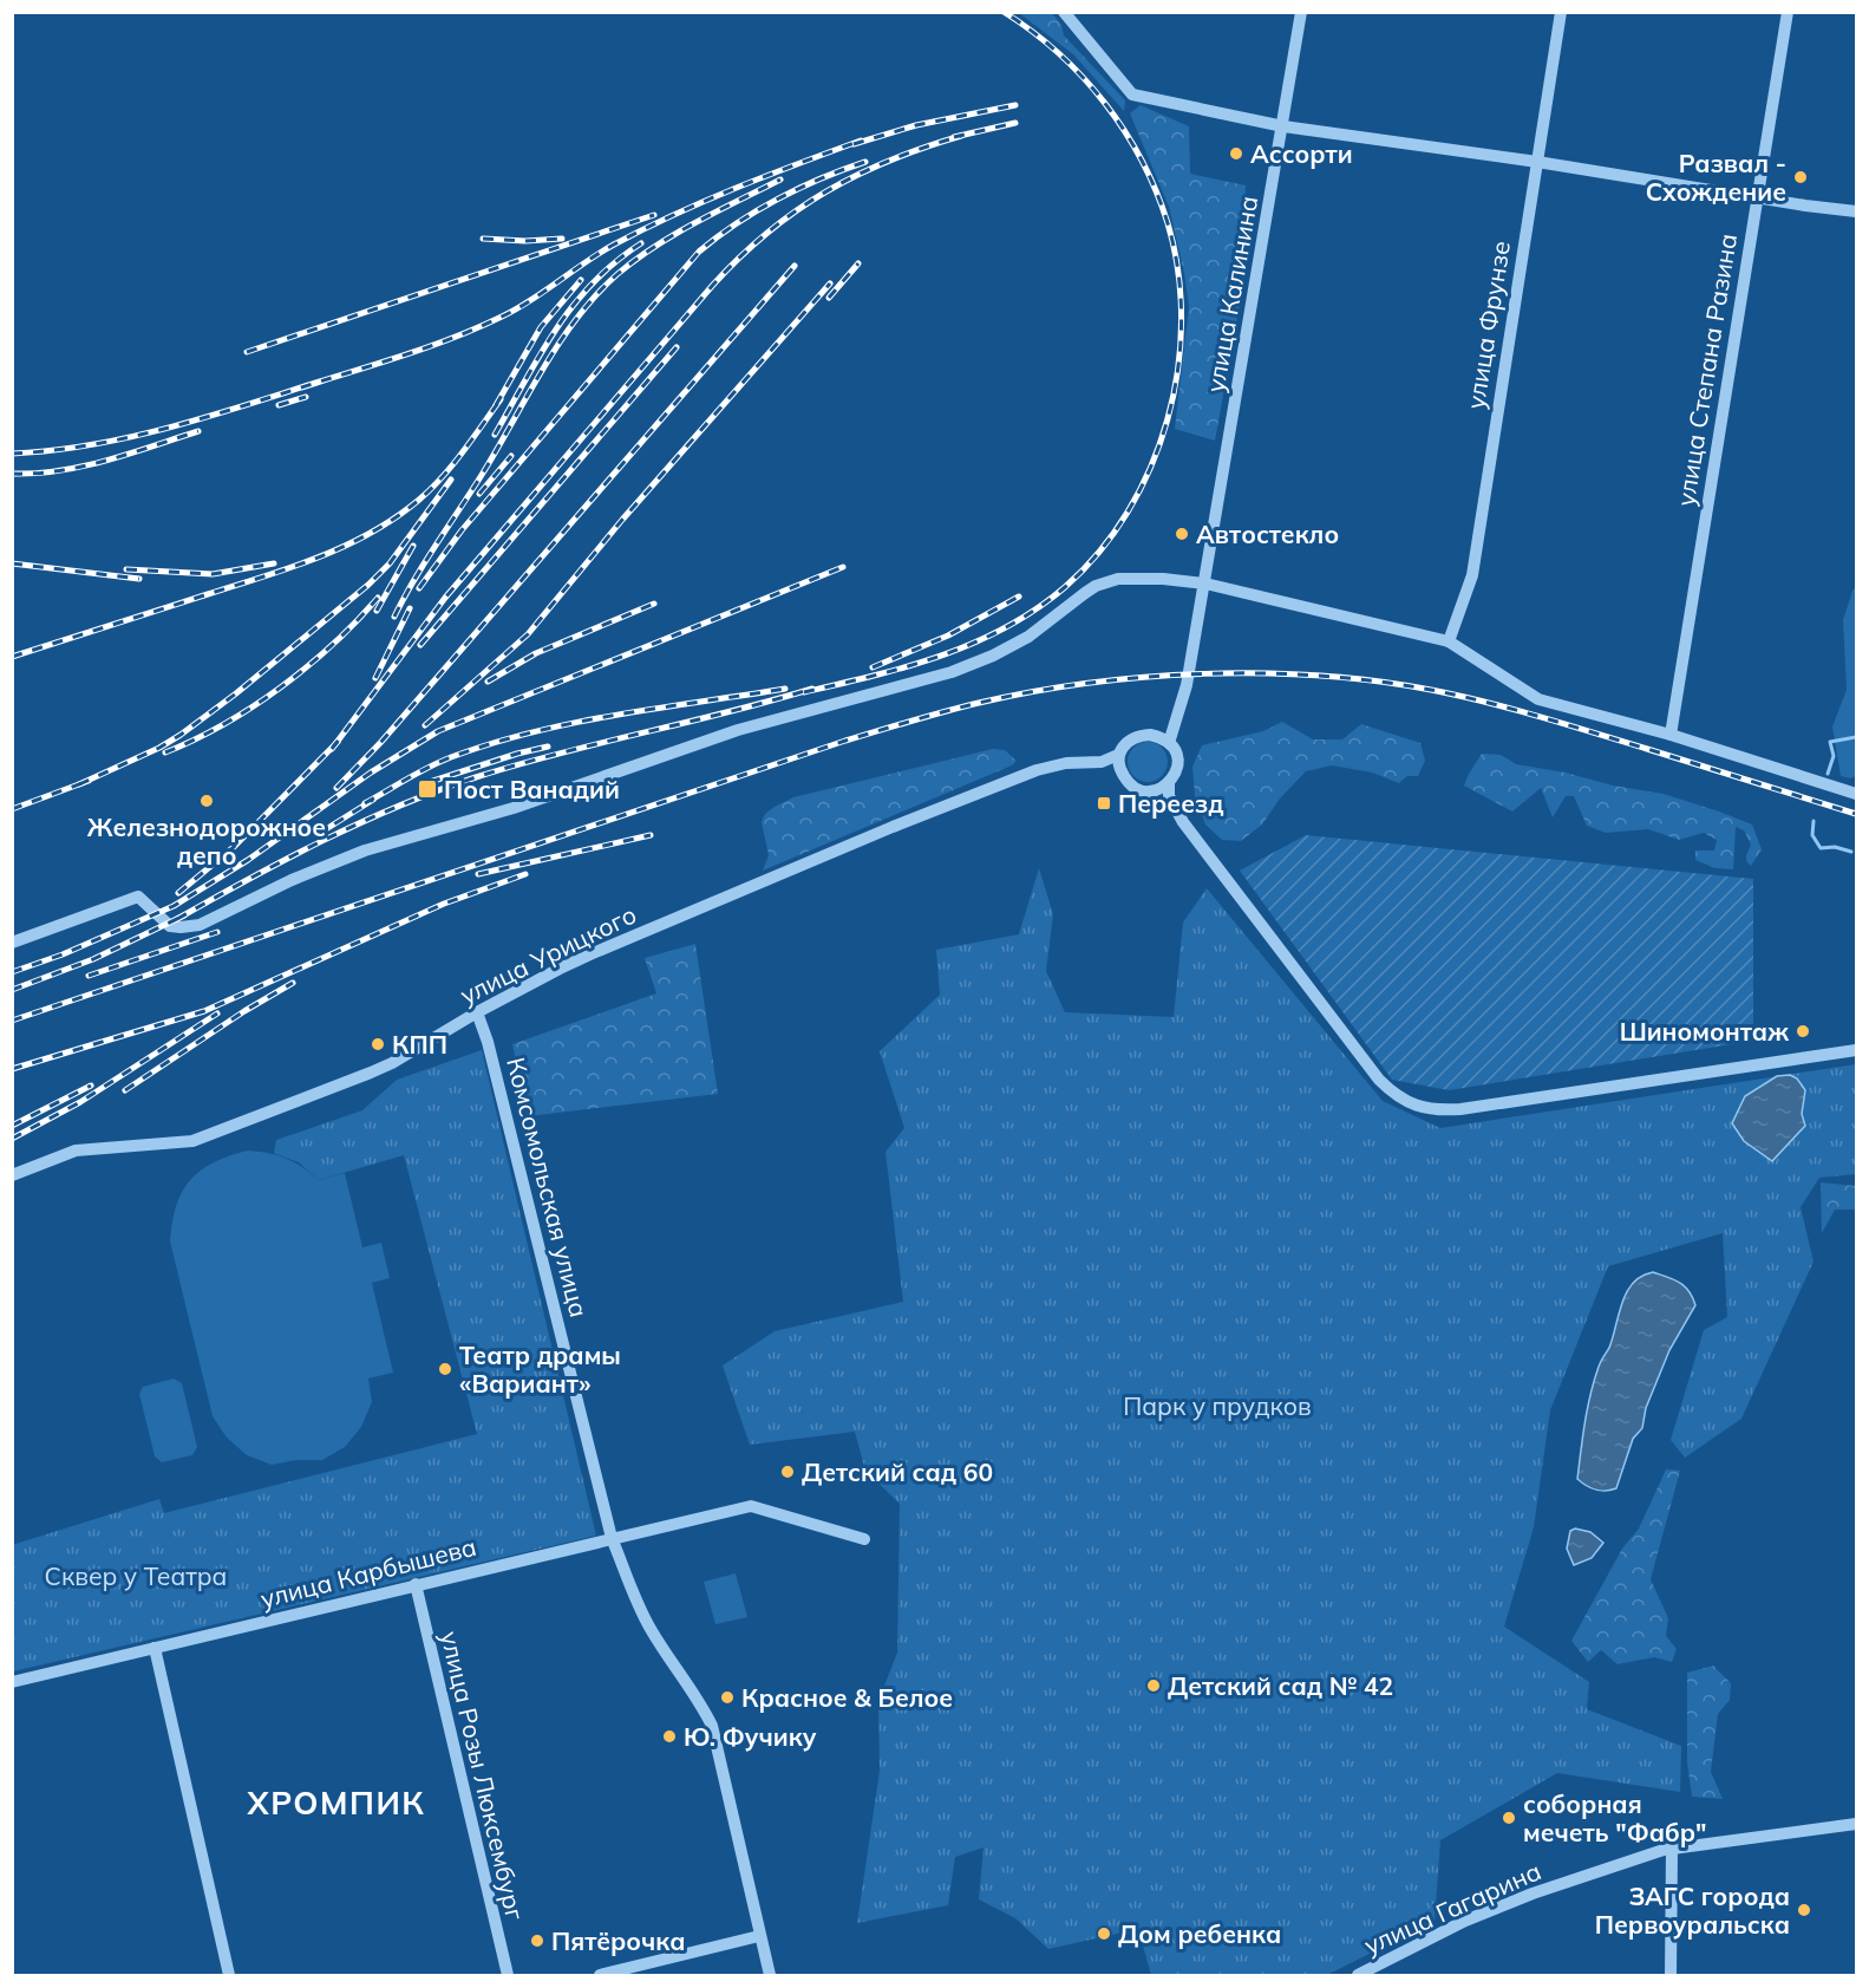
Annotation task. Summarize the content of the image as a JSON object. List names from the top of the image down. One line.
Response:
{"streets":{"street":["улица Калинина","улица Фрунзе","улица Степана Разина","улица Урицкого","Комсомольская улица","улица Карбышева","улица Розы Люксембург","улица Гагарина"]},"crossings":[["улица Урицкого","Комсомольская улица"],["Комсомольская улица","улица Карбышева"],["улица Карбышева","улица Розы Люксембург"]],"districts":["ХРОМПИК"],"parks":["Парк у прудков","Сквер у Театра"],"places":{"other":["Ассорти","Развал - Схождение","Автостекло","Железнодорожное депо","Шиномонтаж","КПП","Театр драмы «Вариант»","Детский сад 60","Детский сад № 42","Красное & Белое","Ю. Фучику","соборная мечеть \"Фабр\"","ЗАГС города Первоуральска","Дом ребенка","Пятёрочка"],"transit":["Пост Ванадий","Переезд"]}}
